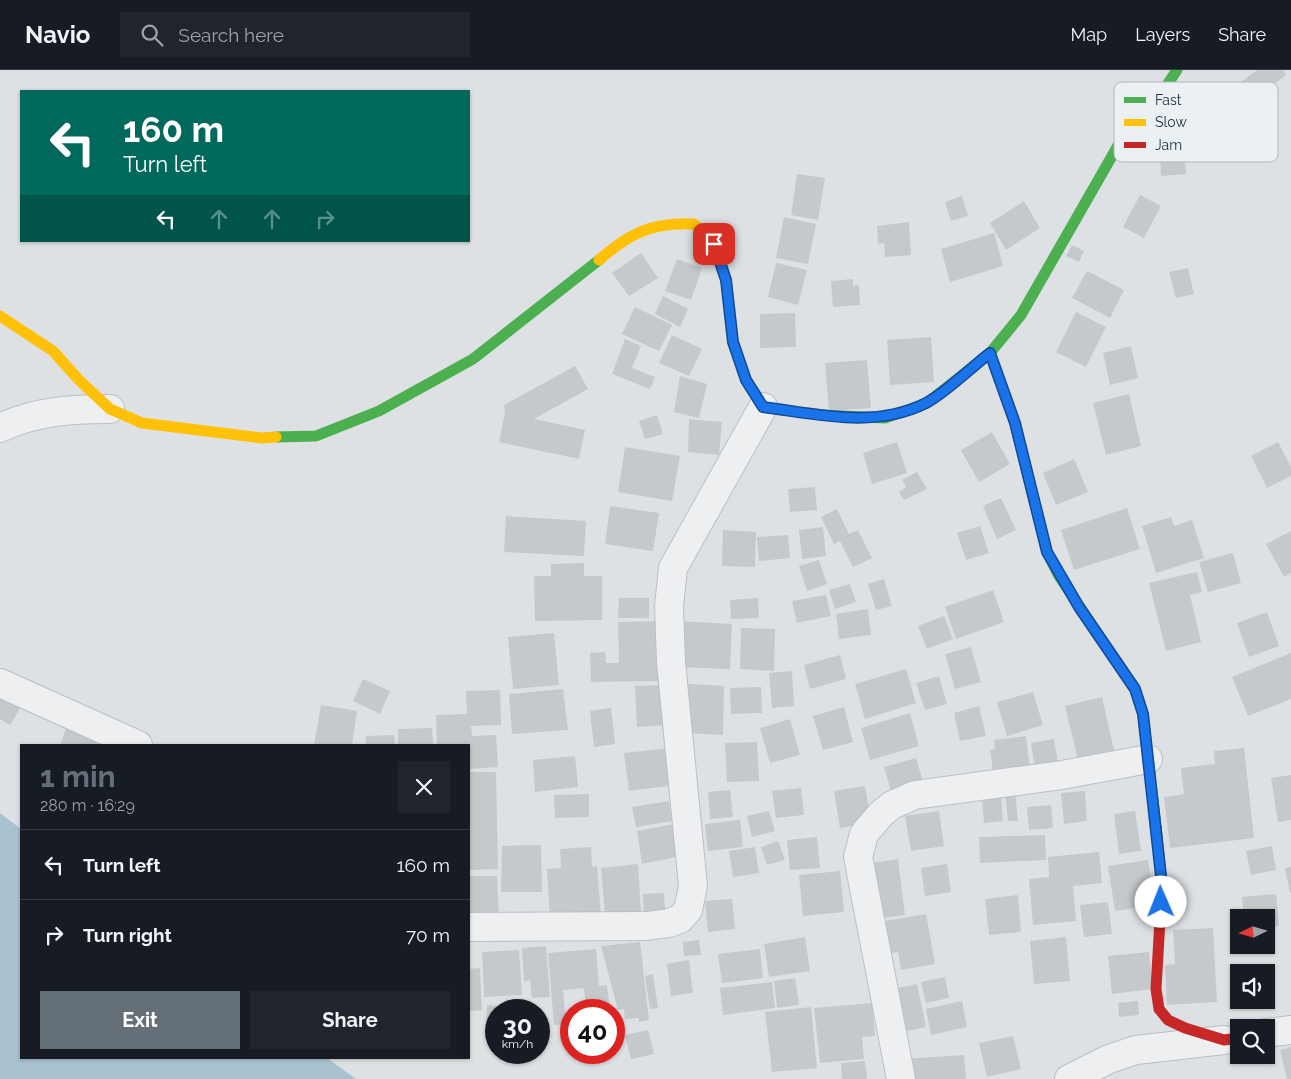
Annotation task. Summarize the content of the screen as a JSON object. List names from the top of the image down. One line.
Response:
{"legend":["Fast","Slow","Jam"],"north":"left","page":{"header":"Navio","search":"Search here","nav":["Map","Layers","Share"],"turn":["160 m","Turn left"],"heading":["1 min","280 m · 16:29"],"list":[{"name":"Turn left","value":"160 m"},{"name":"Turn right","value":"70 m"}],"buttons":["Exit","Share"],"speed":"30 km/h","limit":"40"}}
